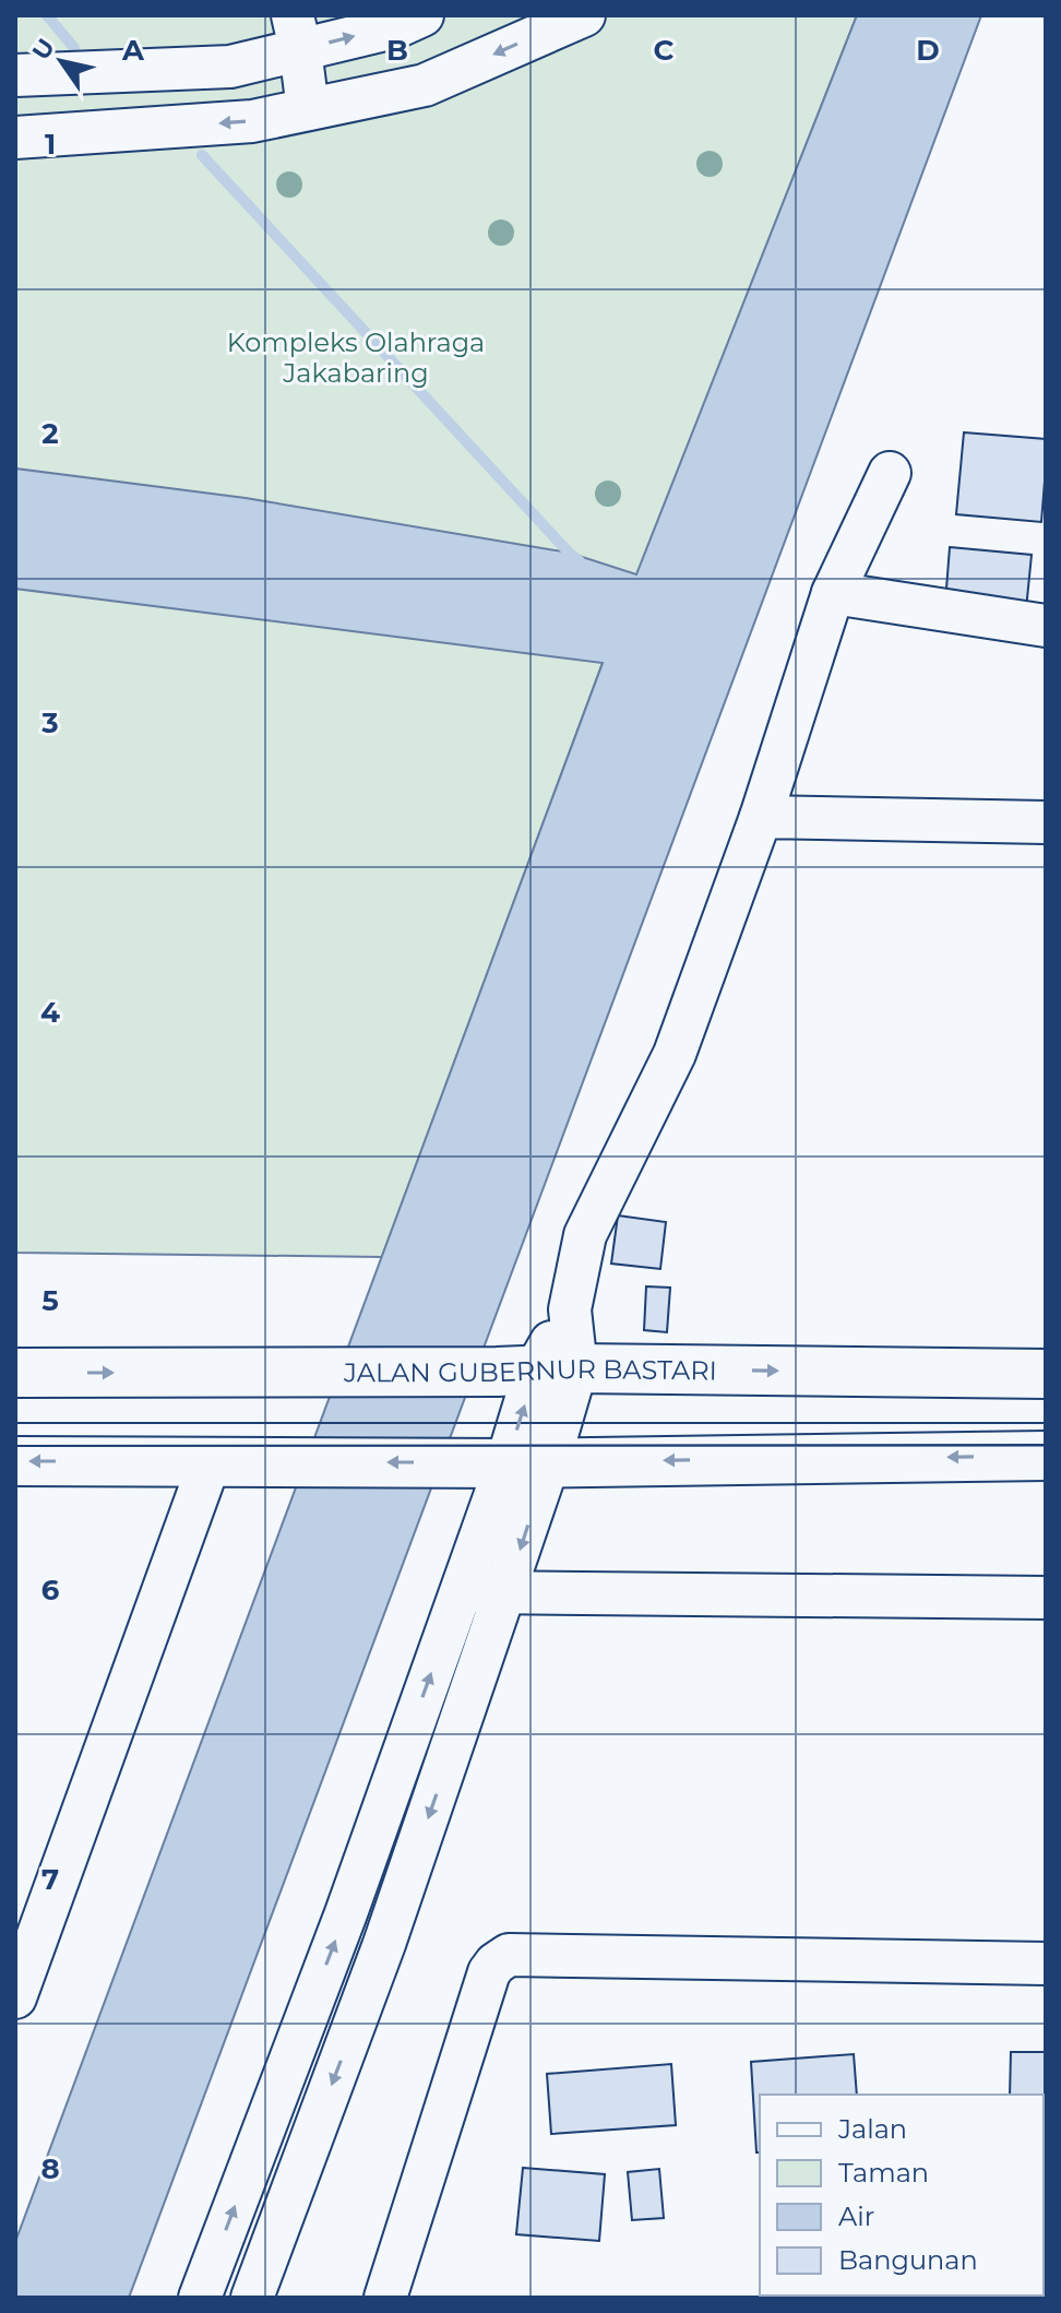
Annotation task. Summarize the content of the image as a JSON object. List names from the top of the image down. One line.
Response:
{"streets":{"highway":["JALAN GUBERNUR BASTARI"]},"parks":["Kompleks Olahraga Jakabaring"],"legend":["Jalan","Taman","Air","Bangunan"],"north":"top left","grid":{"columns":["A","B","C","D"],"rows":["1","2","3","4","5","6","7","8"]}}
